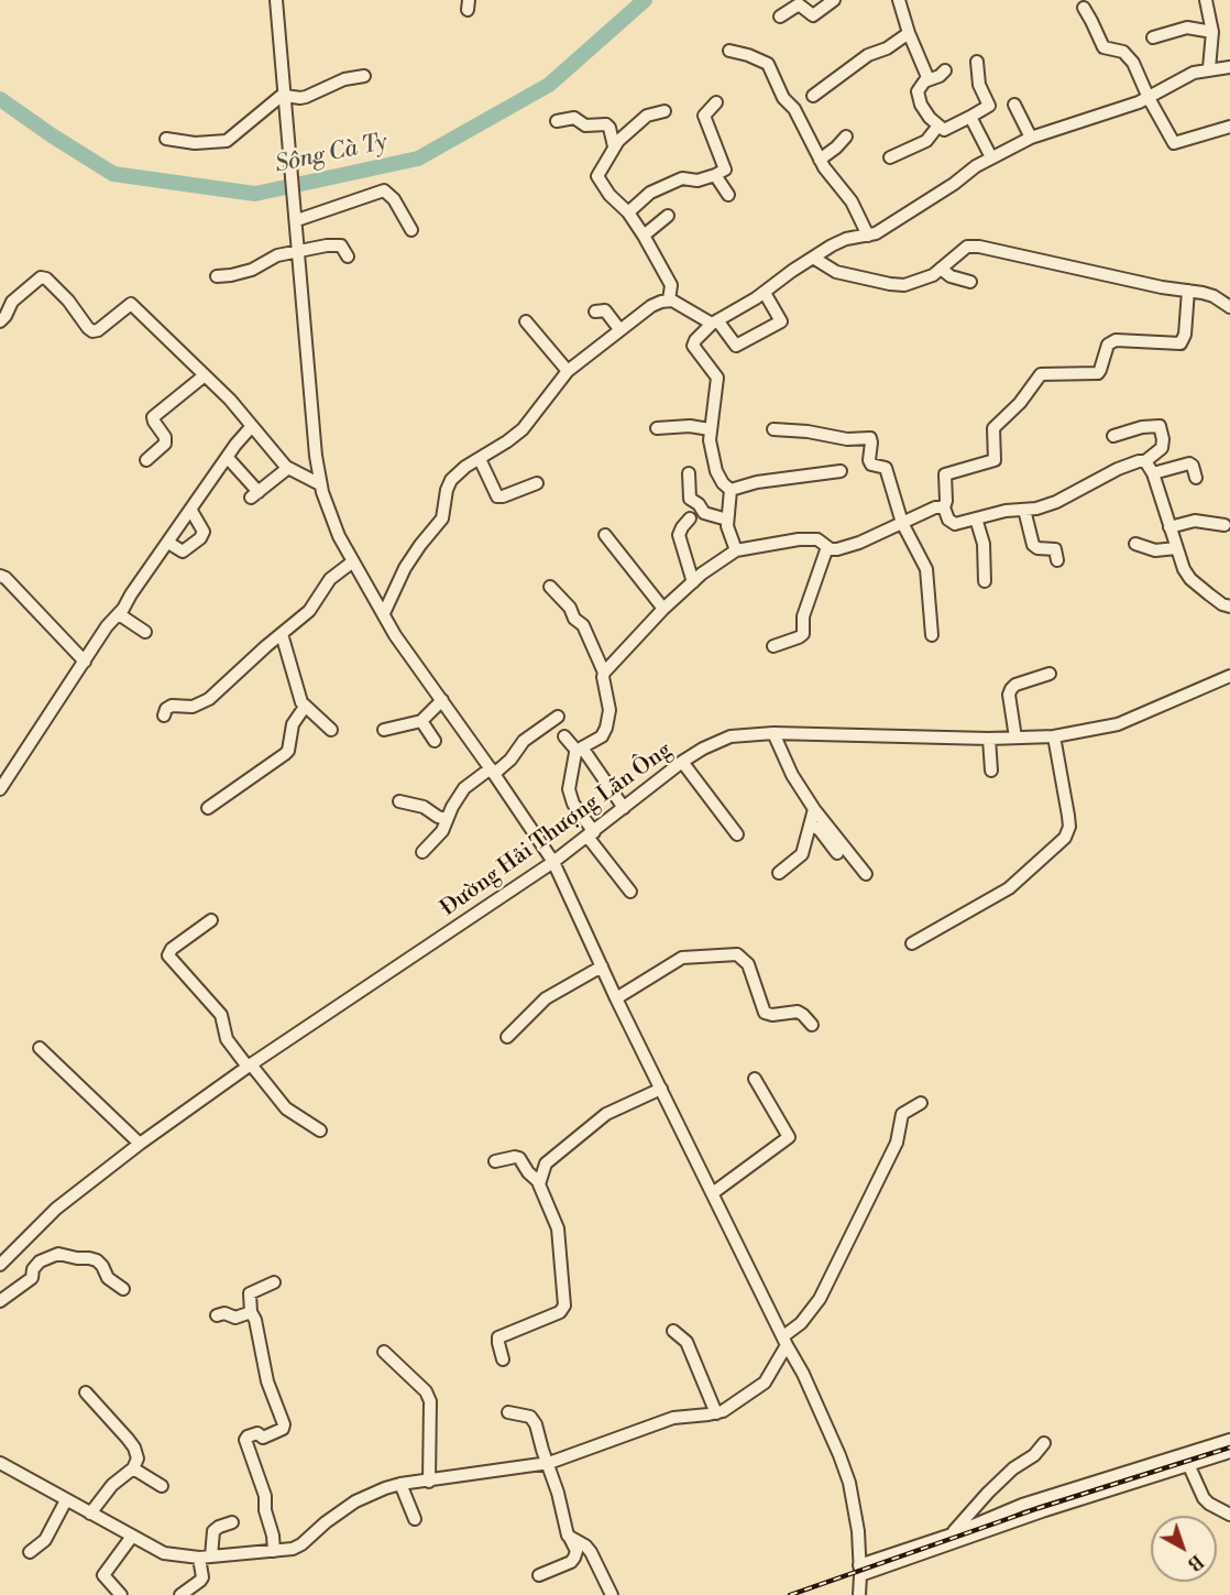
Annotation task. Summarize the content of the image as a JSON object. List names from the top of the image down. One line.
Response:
{"streets":{"street":["Đường Hải Thượng Lãn Ông"]},"water":["Sông Cà Ty"],"north":"bottom right"}
